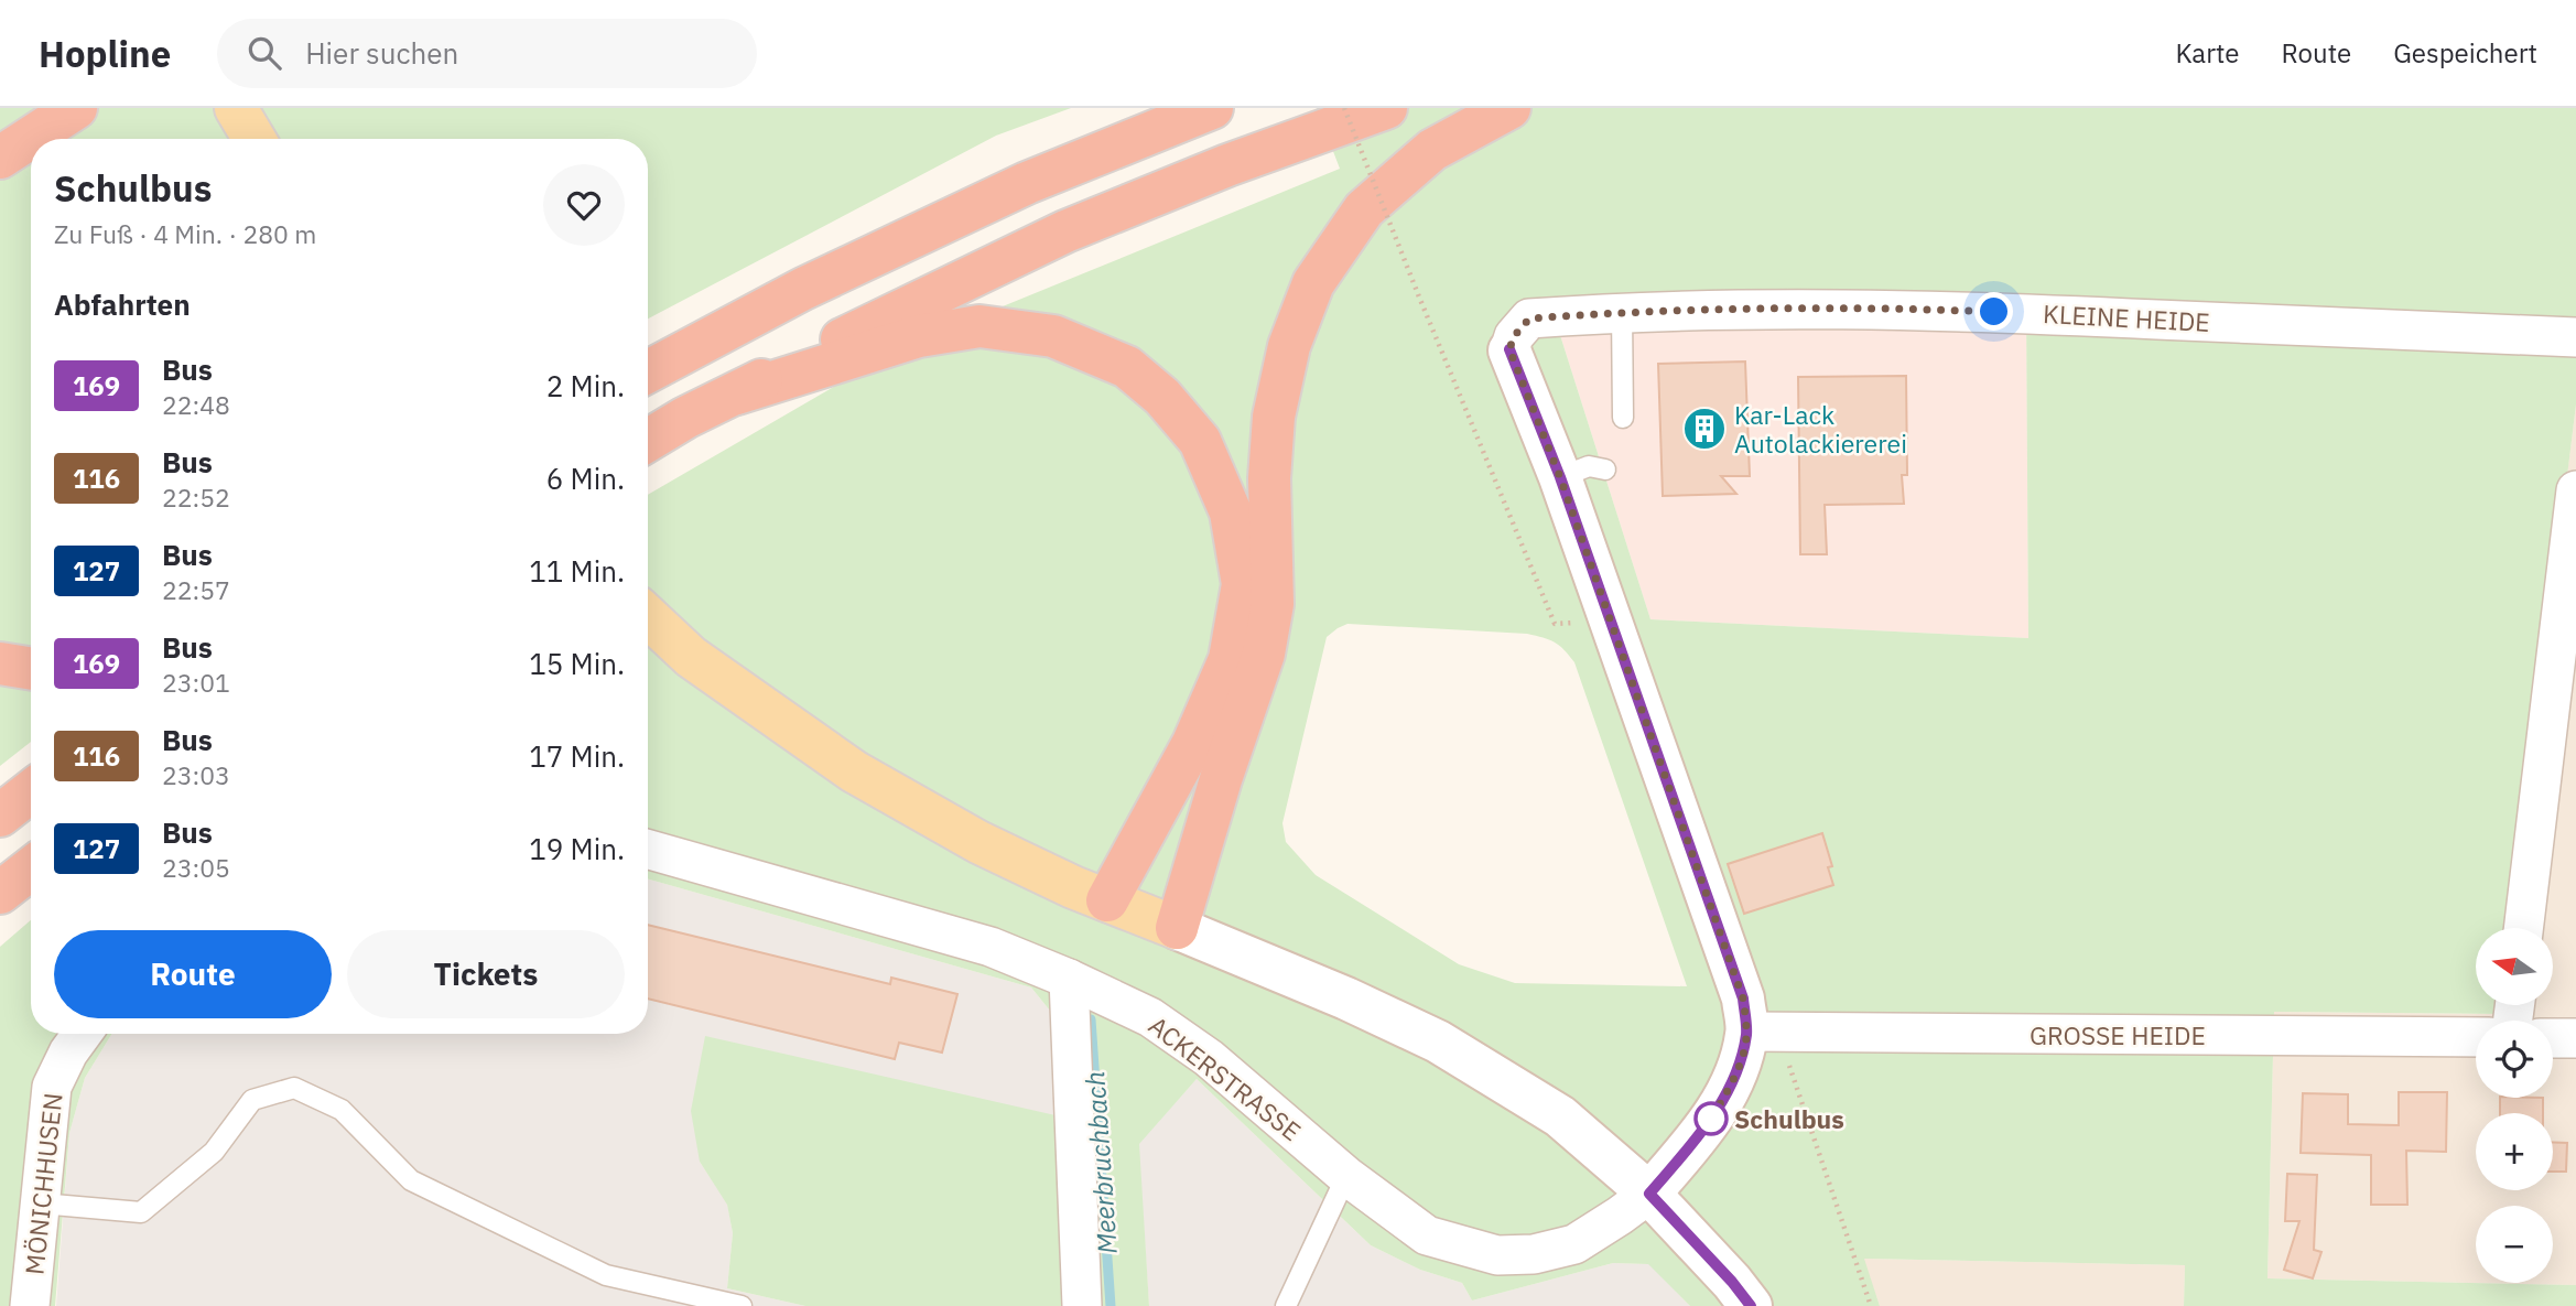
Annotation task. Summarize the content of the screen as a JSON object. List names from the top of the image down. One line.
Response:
{"streets":{"street":["KLEINE HEIDE","GROSSE HEIDE","ACKERSTRASSE","MÖNICHHUSEN"]},"water":["Meerbruchbach"],"places":{"building":["Kar-Lack Autolackiererei"],"other":["Schulbus"]},"lines":["bus line 169"],"north":"left","page":{"header":"Hopline","search":"Hier suchen","nav":["Karte","Route","Gespeichert"],"heading":[["Schulbus","Zu Fuß · 4 Min. · 280 m"],"Abfahrten"],"list":[{"mark":"169","name":"Bus","note":"22:48","value":"2 Min."},{"mark":"116","name":"Bus","note":"22:52","value":"6 Min."},{"mark":"127","name":"Bus","note":"22:57","value":"11 Min."},{"mark":"169","name":"Bus","note":"23:01","value":"15 Min."},{"mark":"116","name":"Bus","note":"23:03","value":"17 Min."},{"mark":"127","name":"Bus","note":"23:05","value":"19 Min."}],"buttons":["Route","Tickets"],"map_buttons":["+","−"]}}
